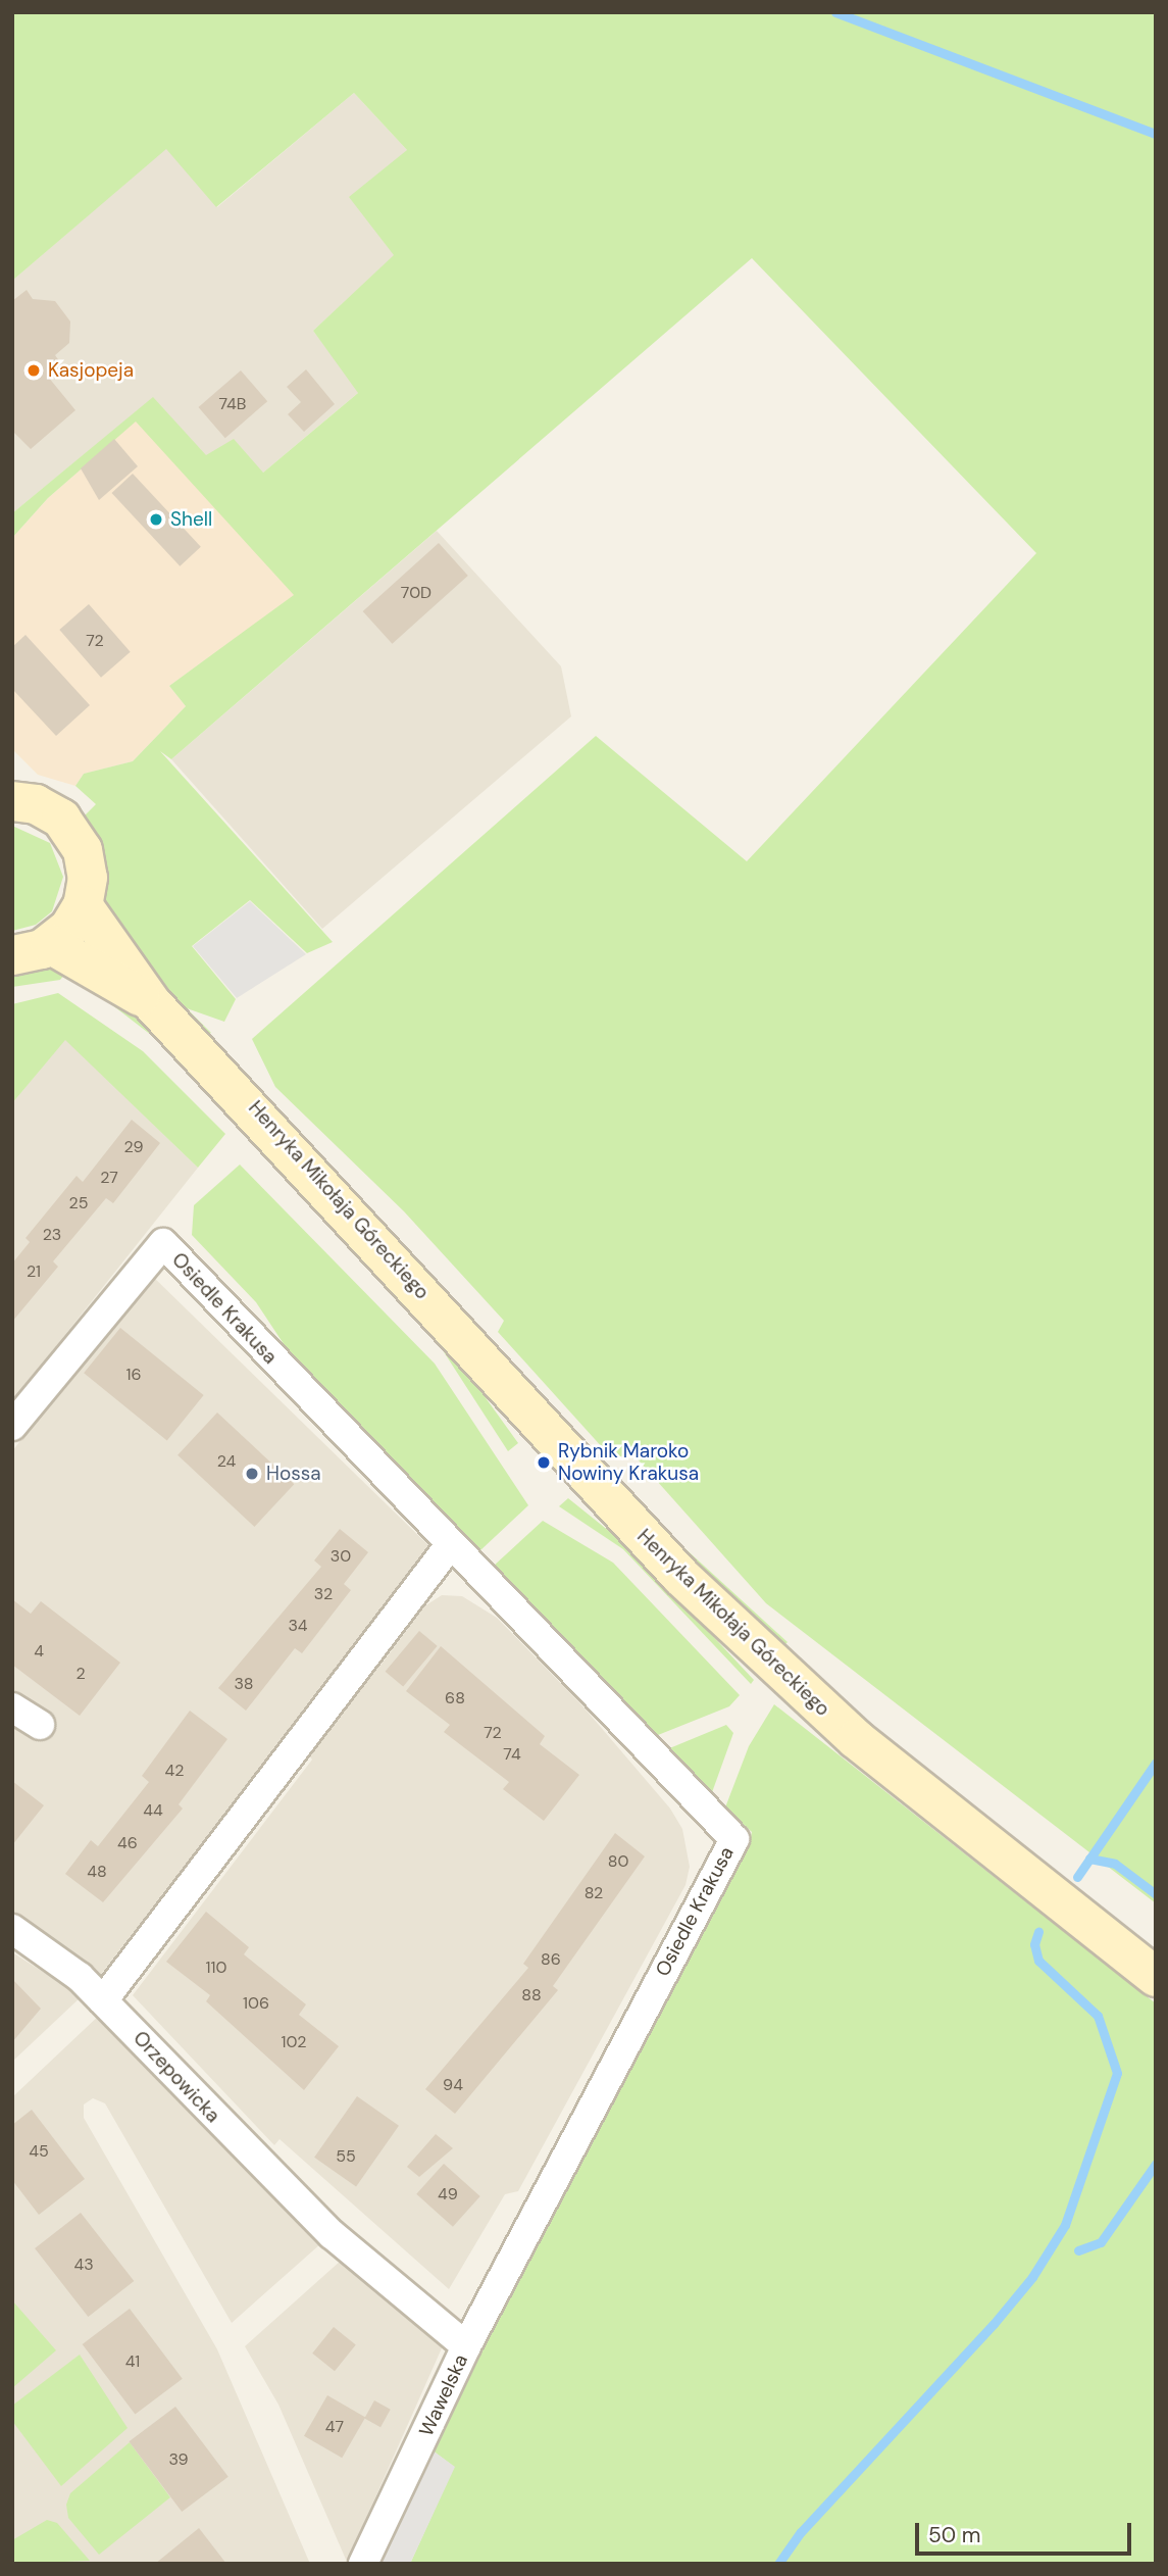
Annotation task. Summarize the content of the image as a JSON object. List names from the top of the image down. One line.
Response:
{"streets":{"main road":["Henryka Mikołaja Góreckiego"],"street":["Osiedle Krakusa","Orzepowicka","Wawelska"]},"crossings":[["Osiedle Krakusa","Wawelska"],["Orzepowicka","Wawelska"]],"places":["Kasjopeja","Shell","Rybnik Maroko Nowiny Krakusa","Hossa"],"house_numbers":["74B","70D","72","29","27","25","23","21","16","24","30","32","34","4","2","38","68","72","74","42","44","46","80","48","82","86","110","88","106","102","94","45","55","49","43","41","47","39"],"scale_bar":"50 m"}
